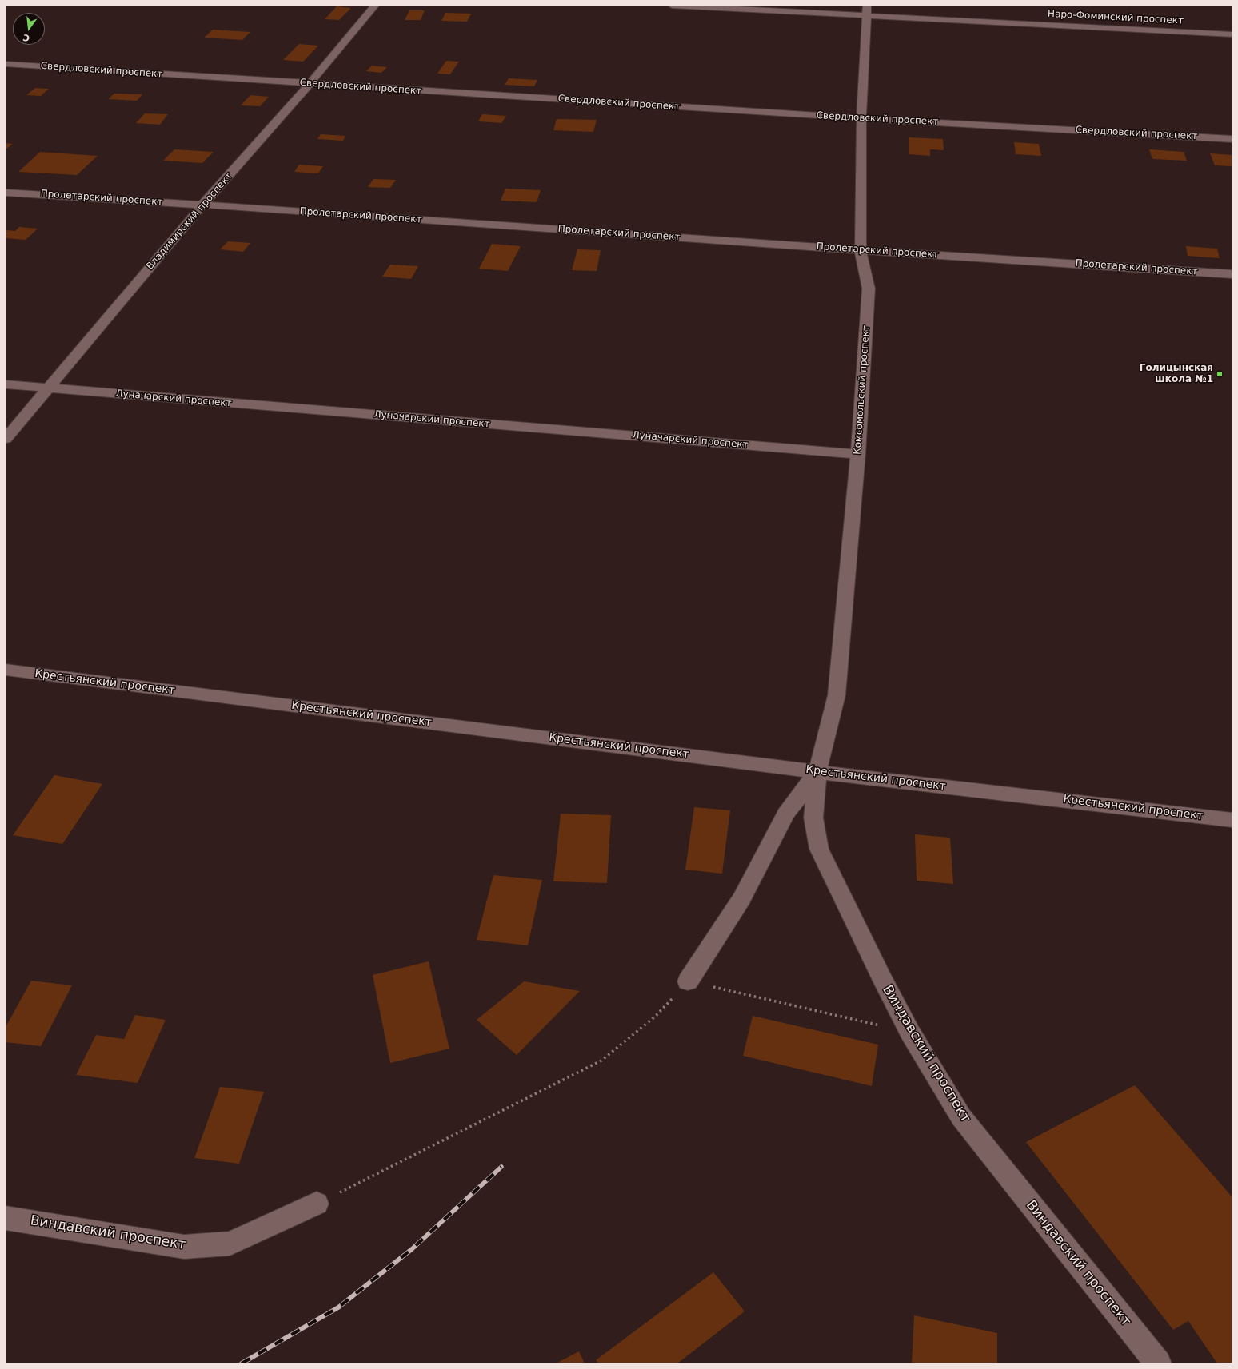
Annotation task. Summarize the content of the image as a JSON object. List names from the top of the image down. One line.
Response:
{"streets":{"street":["Наро-Фоминский проспект","Свердловский проспект","Пролетарский проспект","Владимирский проспект","Комсомольский проспект","Луначарский проспект","Крестьянский проспект","Виндавский проспект"]},"crossings":[["Наро-Фоминский проспект","Комсомольский проспект"],["Свердловский проспект","Владимирский проспект"],["Свердловский проспект","Комсомольский проспект"],["Пролетарский проспект","Владимирский проспект"],["Пролетарский проспект","Комсомольский проспект"],["Владимирский проспект","Луначарский проспект"],["Комсомольский проспект","Луначарский проспект"],["Комсомольский проспект","Крестьянский проспект"],["Комсомольский проспект","Виндавский проспект"],["Крестьянский проспект","Виндавский проспект"]],"places":["Голицынская школа №1"],"north":"bottom"}
